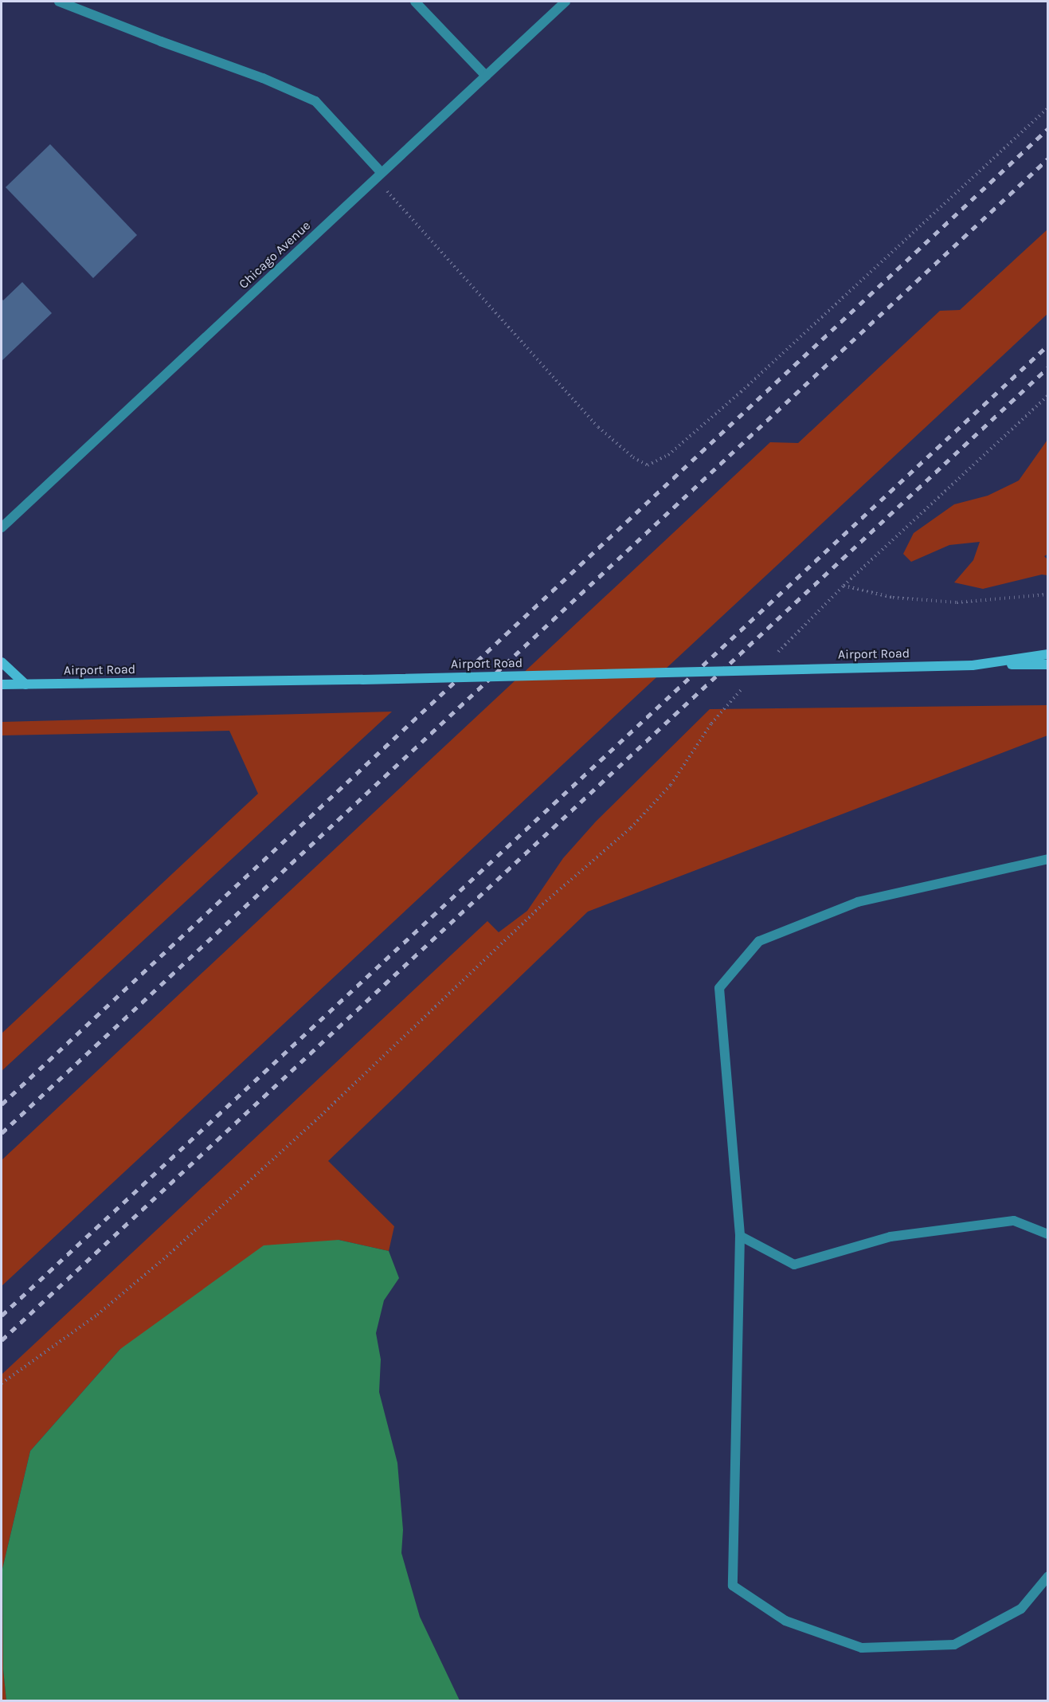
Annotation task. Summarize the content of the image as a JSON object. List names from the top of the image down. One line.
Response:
{"streets":{"main road":["Airport Road"],"street":["Chicago Avenue"]}}
